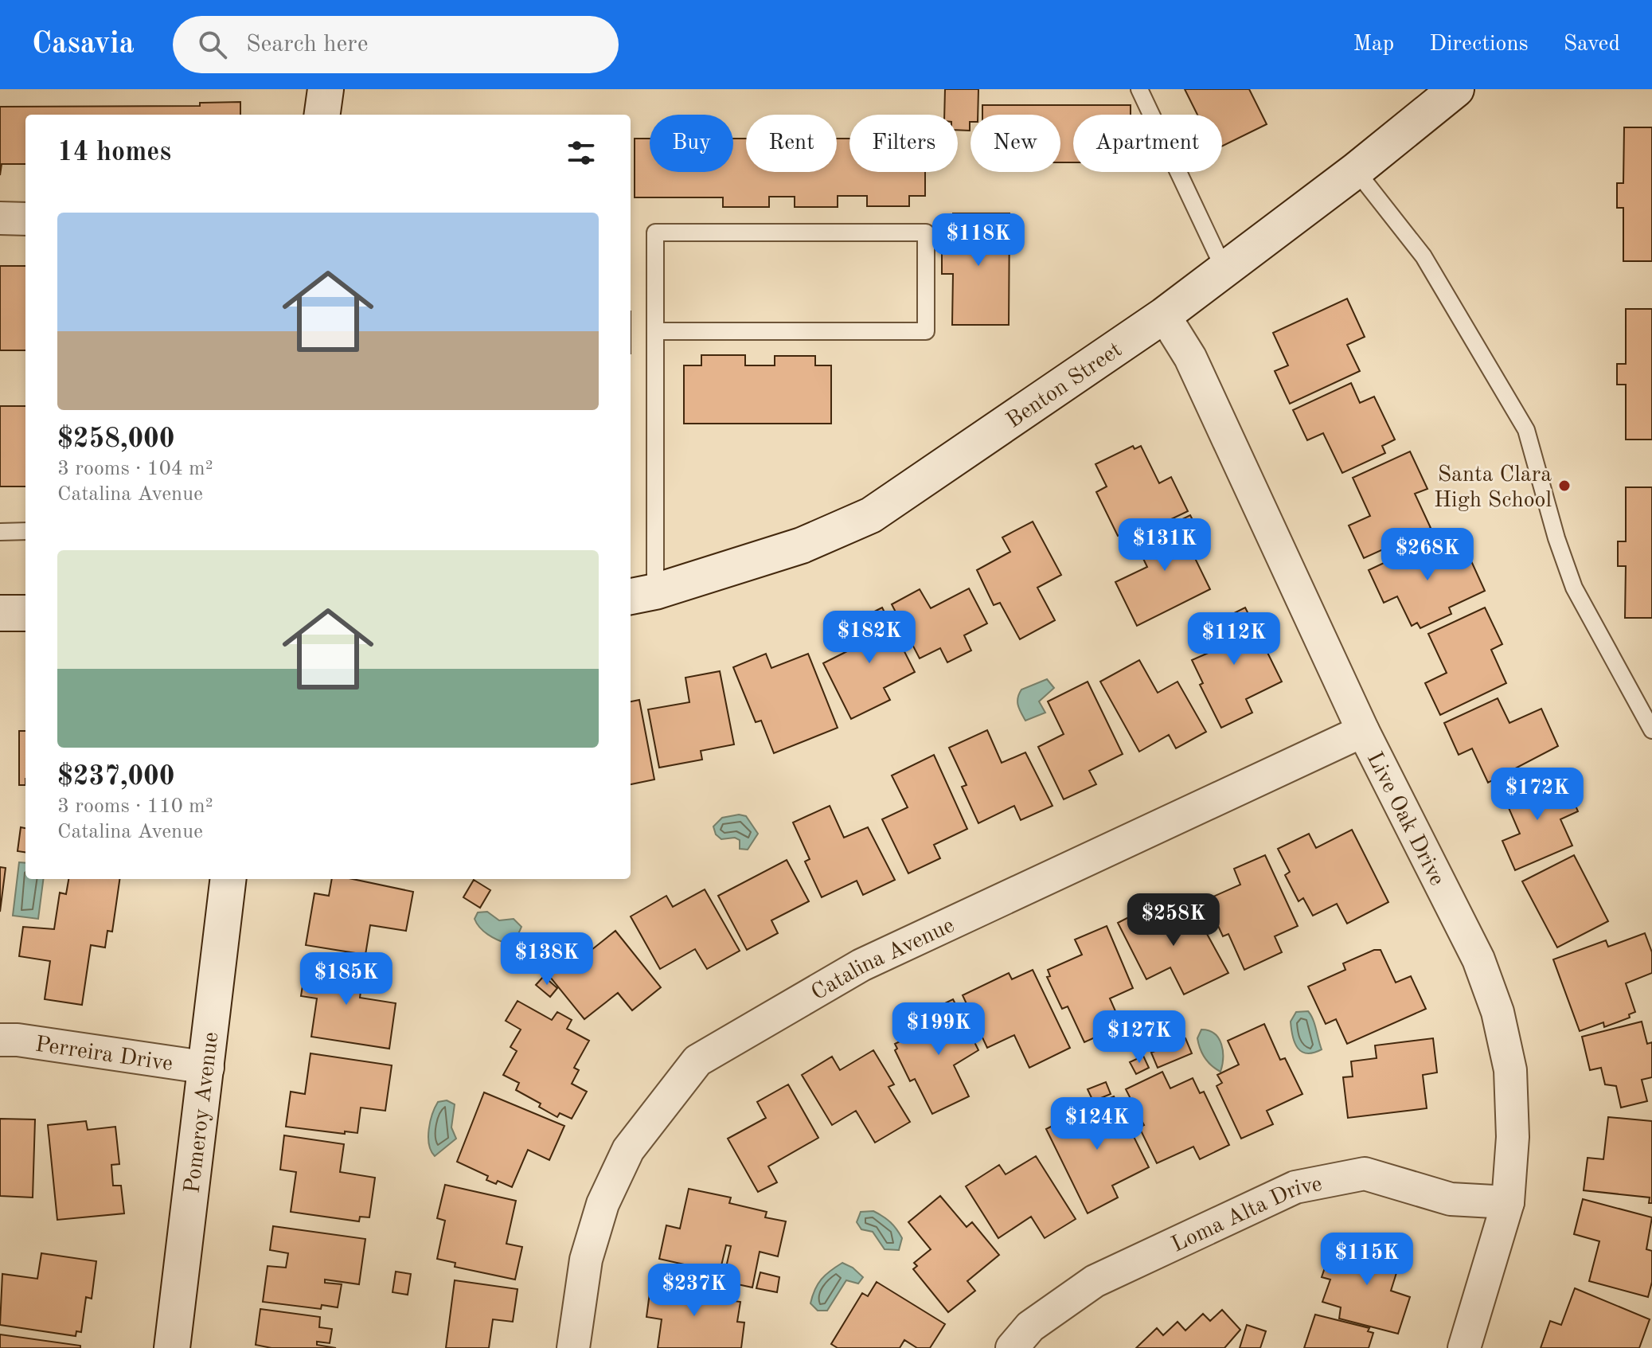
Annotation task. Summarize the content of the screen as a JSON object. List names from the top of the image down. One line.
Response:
{"streets":{"main road":["Benton Street","Pomeroy Avenue"],"street":["Live Oak Drive","Catalina Avenue","Perreira Drive","Loma Alta Drive"]},"crossings":[["Benton Street","Live Oak Drive"],["Live Oak Drive","Catalina Avenue"],["Live Oak Drive","Loma Alta Drive"],["Perreira Drive","Pomeroy Avenue"]],"places":["Santa Clara High School"],"page":{"header":"Casavia","search":"Search here","nav":["Map","Directions","Saved"],"chip":["Buy","Rent","Filters","New","Apartment"],"heading":"14 homes","list":[{"name":"$258,000","note":"3 rooms · 104 m² · Catalina Avenue"},{"name":"$237,000","note":"3 rooms · 110 m² · Catalina Avenue"}],"price":["$118K","$131K","$268K","$182K","$112K","$172K","$258K","$138K","$185K","$199K","$127K","$124K","$115K","$237K"]}}
